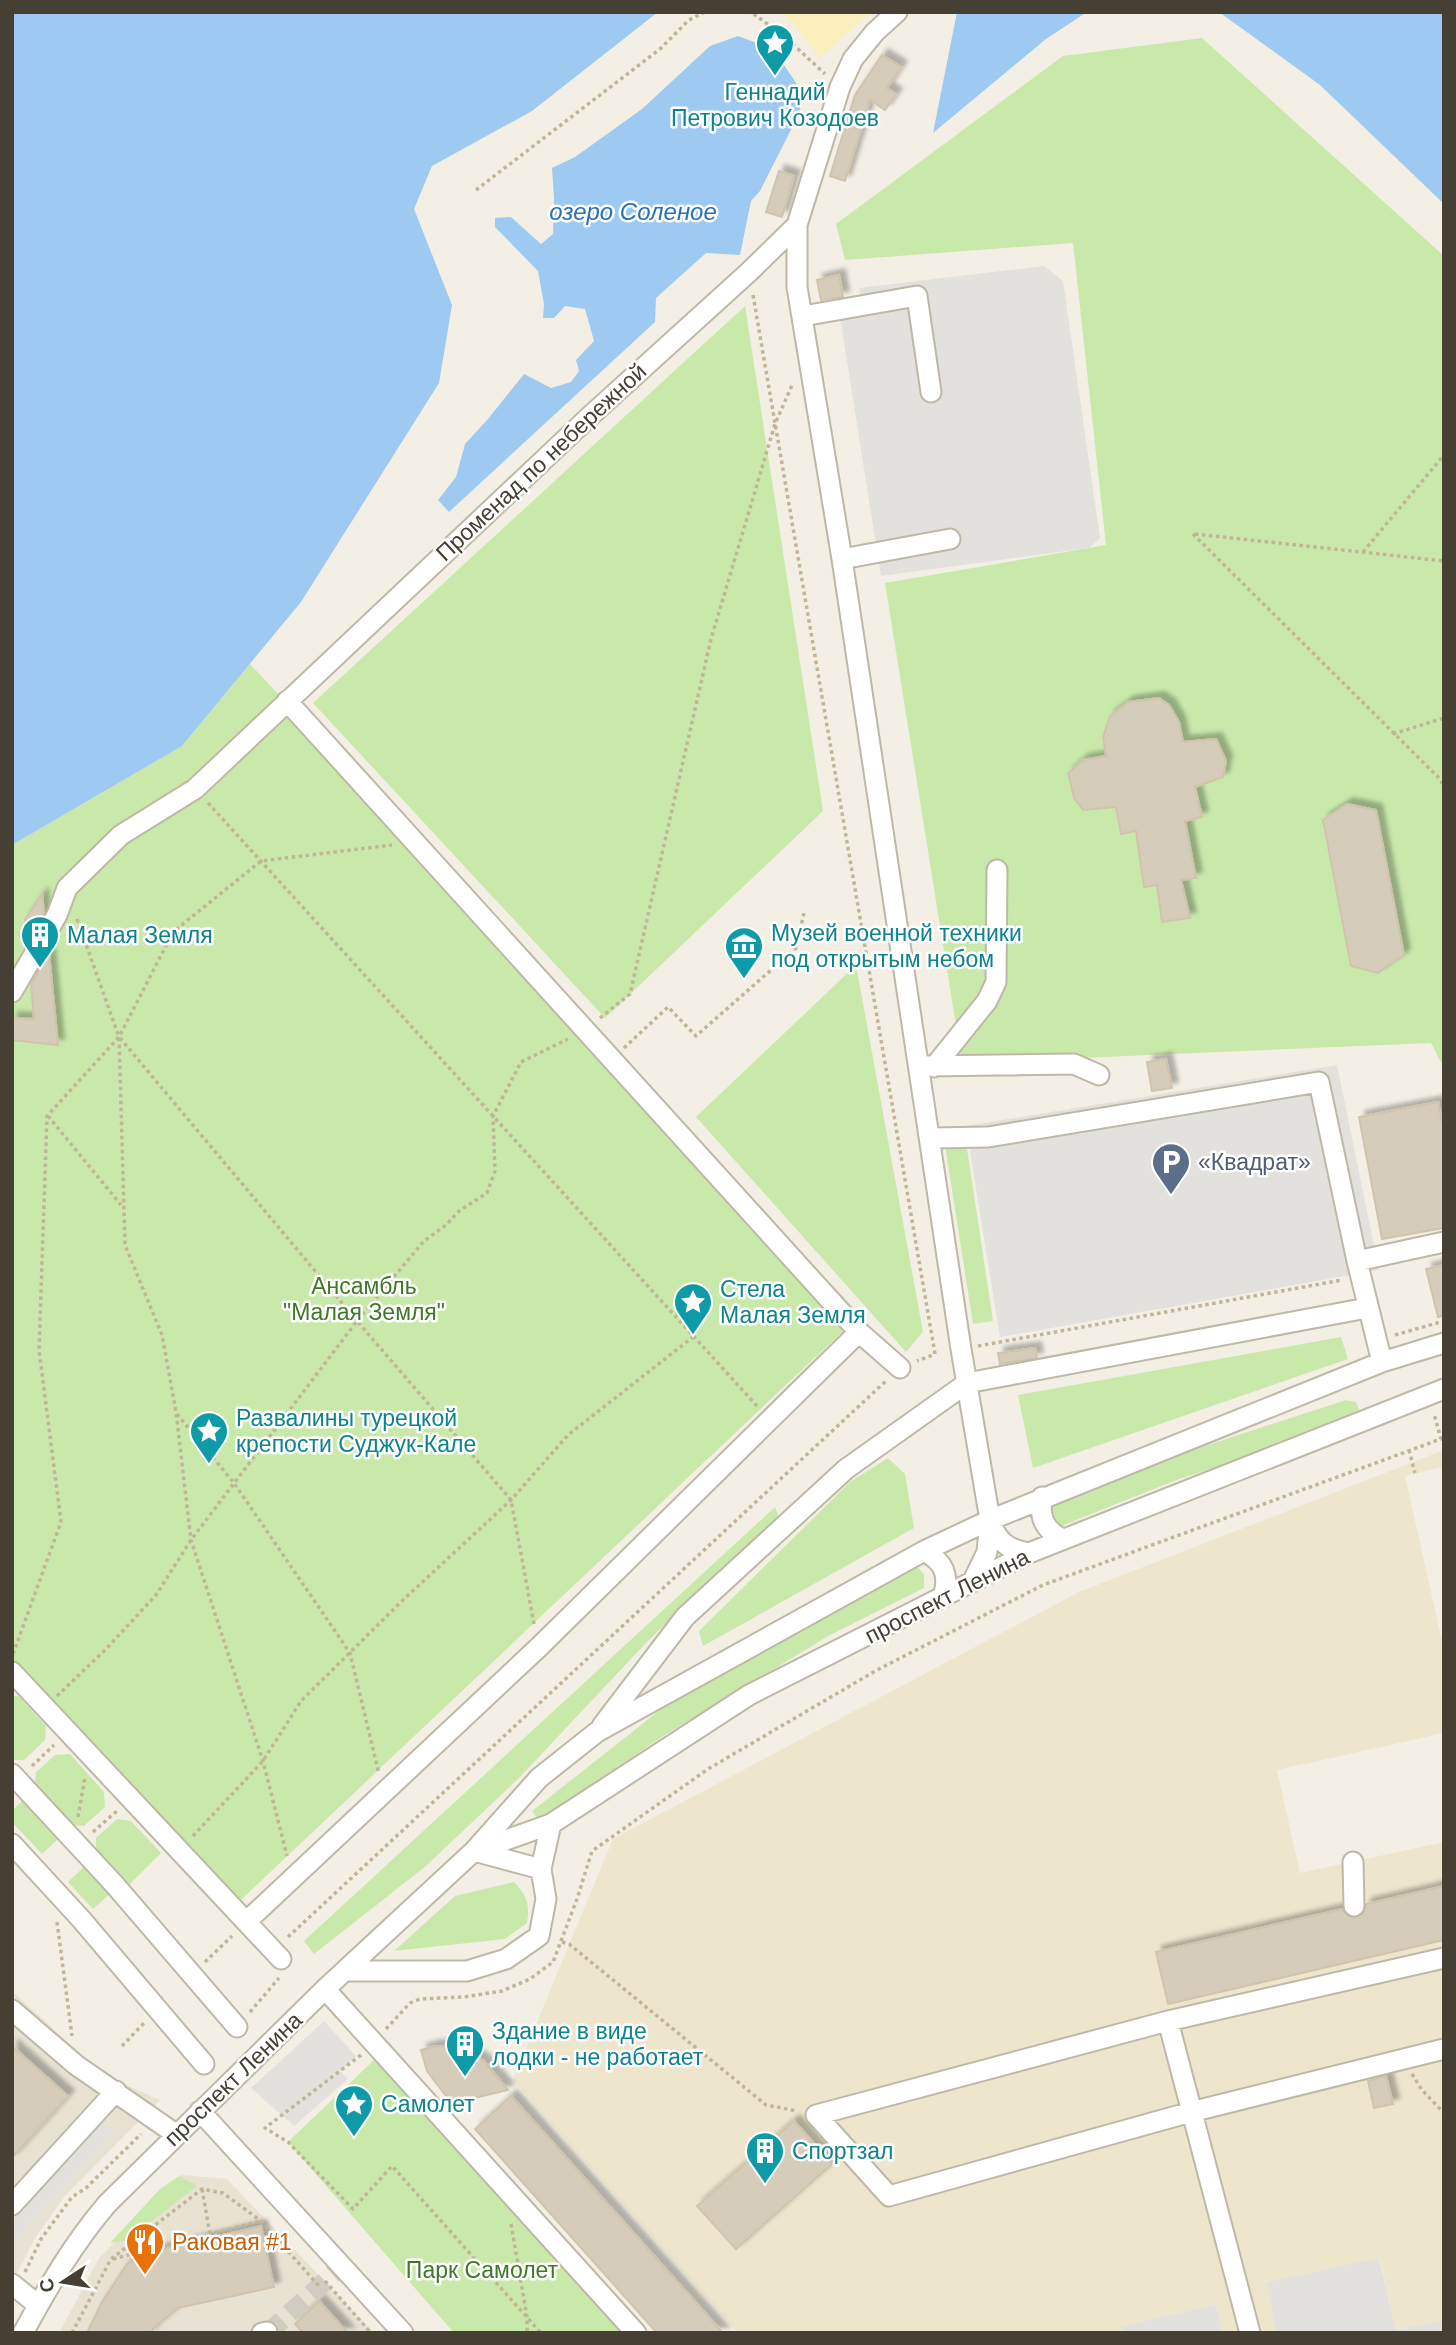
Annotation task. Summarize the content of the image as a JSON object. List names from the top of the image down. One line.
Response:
{"streets":{"street":["Променад по небережной","проспект Ленина"]},"water":["озеро Соленое"],"parks":["Ансамбль \"Малая Земля\"","Парк Самолет"],"places":{"place":["Геннадий Петрович Козодоев","Стела Малая Земля","Развалины турецкой крепости Суджук-Кале","Самолет"],"building":["Малая Земля","Здание в виде лодки - не работает","Спортзал"],"museum":["Музей военной техники под открытым небом"],"parking":["«Квадрат»"],"restaurant":["Раковая #1"]},"north":"left"}
